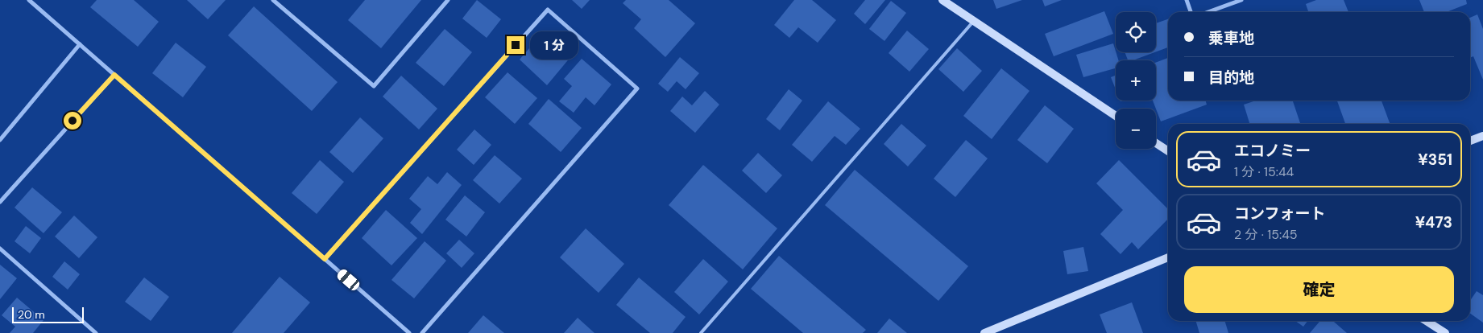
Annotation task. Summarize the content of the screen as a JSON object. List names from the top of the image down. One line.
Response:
{"scale_bar":"20 m","page":{"map_buttons":["+","−"],"banner":["乗車地","目的地"],"bubble":"1 分","list":[{"name":"エコノミー","note":"1 分 · 15:44","value":"¥351"},{"name":"コンフォート","note":"2 分 · 15:45","value":"¥473"}],"buttons":"確定","scale":"20 m"}}
